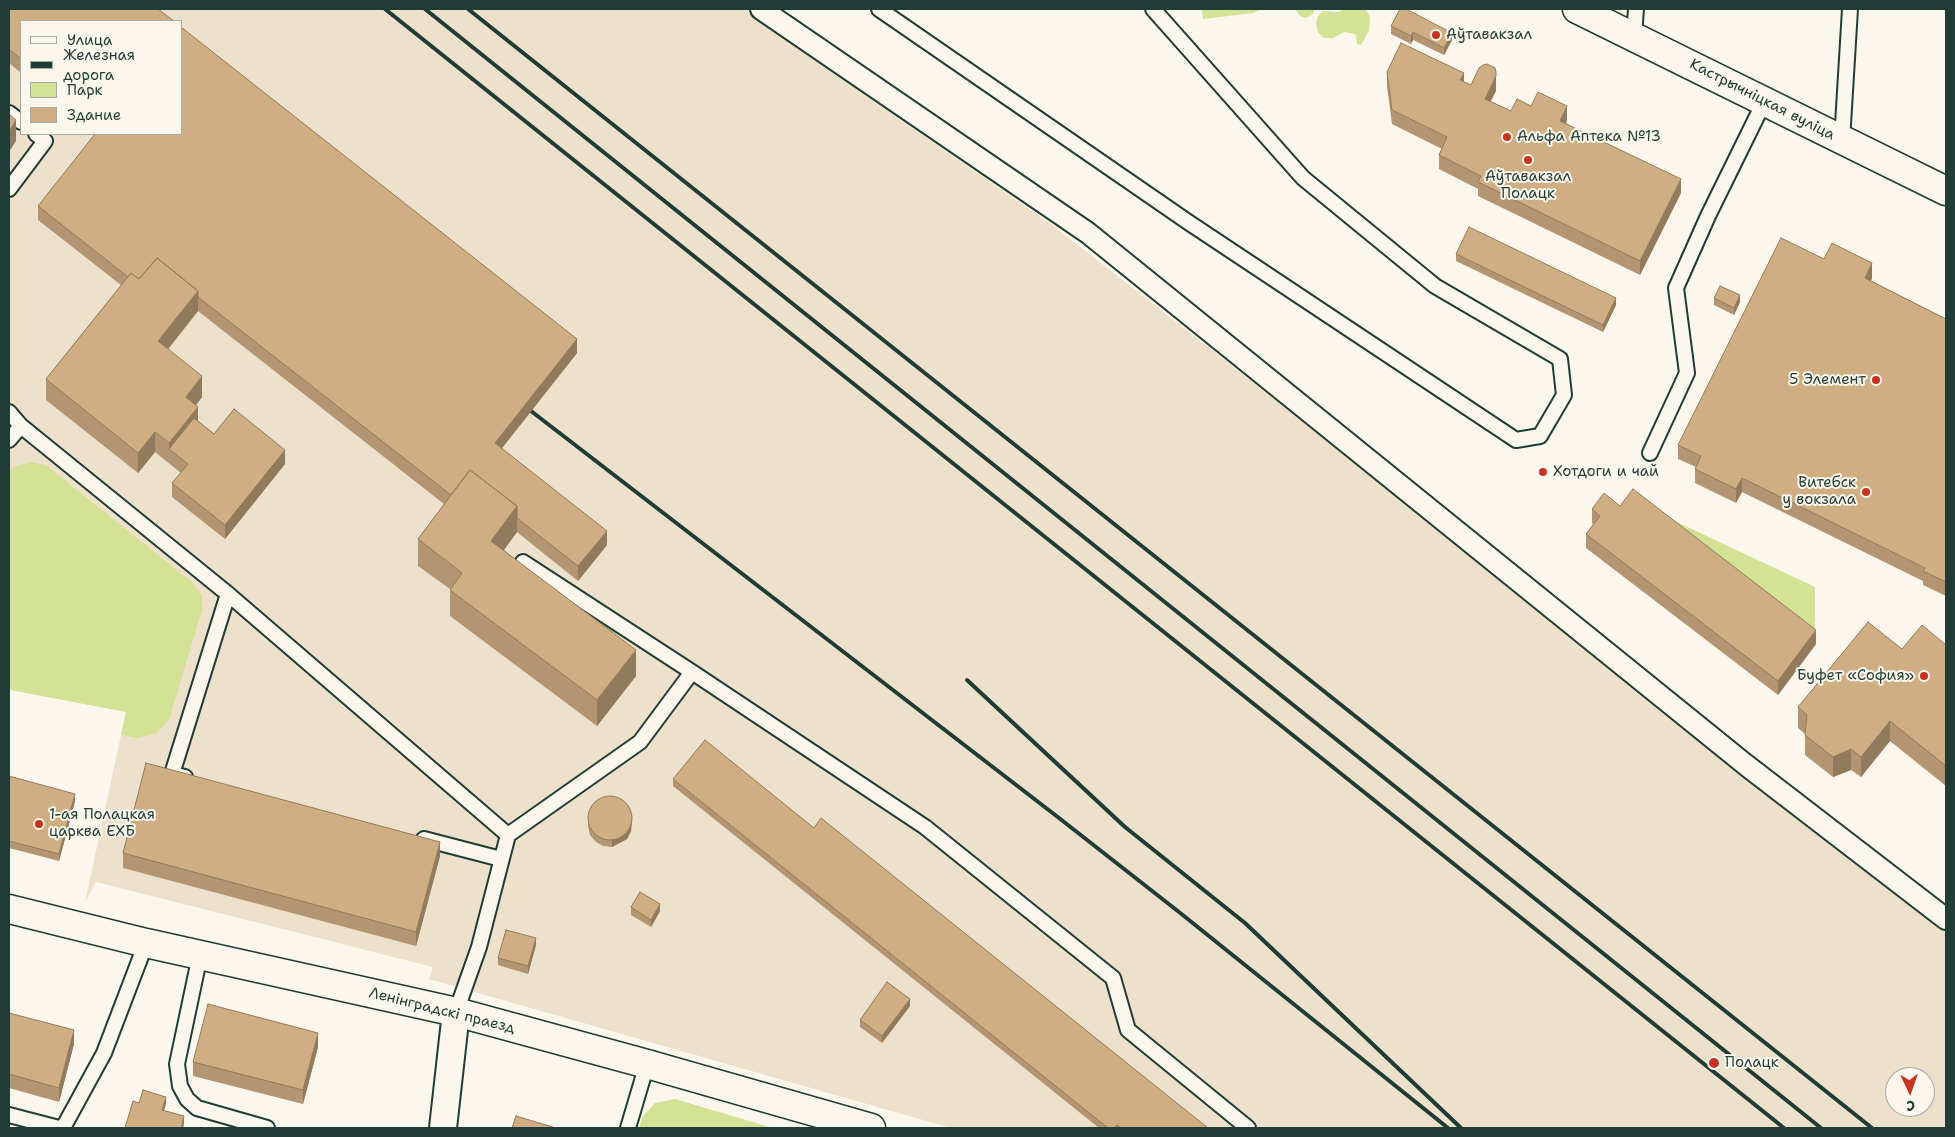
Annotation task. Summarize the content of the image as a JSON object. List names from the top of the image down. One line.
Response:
{"streets":{"street":["Кастрычніцкая вуліца","Ленінградскі праезд"]},"places":["Аўтавакзал","Альфа Аптека №13","Аўтавакзал Полацк","5 Элемент","Хотдоги и чай","Витебск у вокзала","Буфет «София»","1-ая Полацкая царква ЕХБ","Полацк"],"legend":["Улица","Железная дорога","Парк","Здание"],"north":"bottom"}
